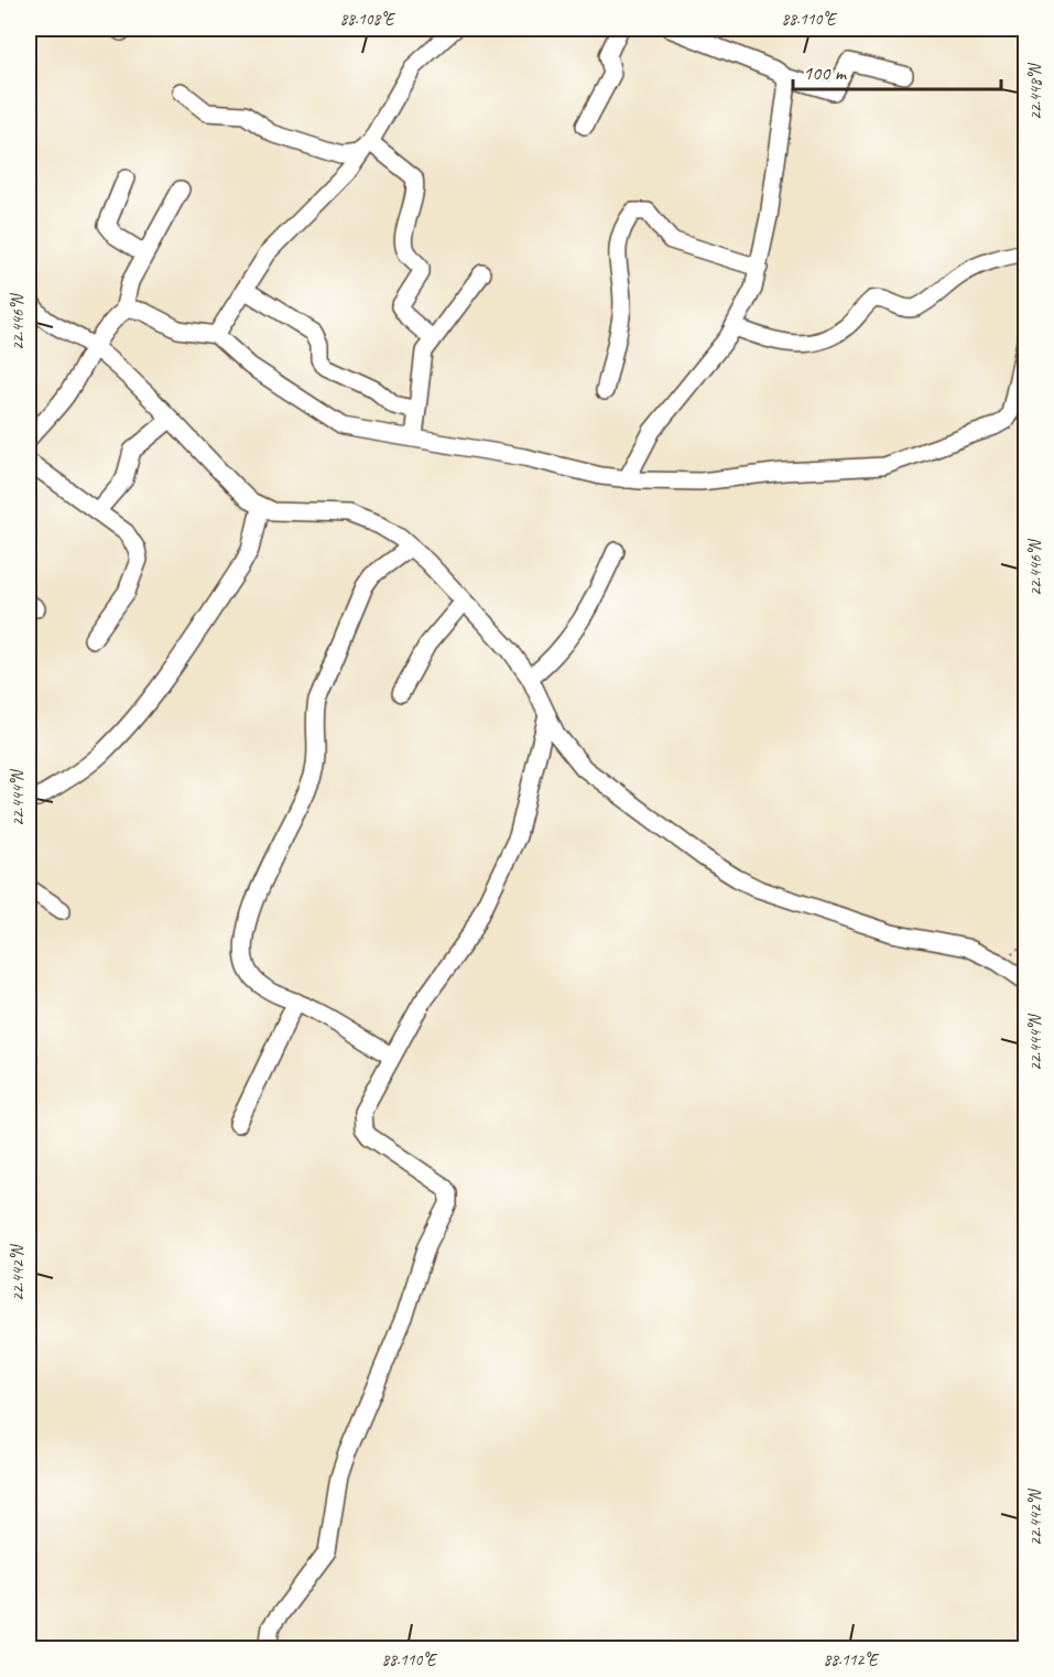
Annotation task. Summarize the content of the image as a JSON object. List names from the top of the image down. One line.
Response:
{"scale_bar":"100 m","coordinates":["88.108°E","88.110°E","22.448°N","22.446°N","22.444°N","22.442°N","88.112°E"]}
